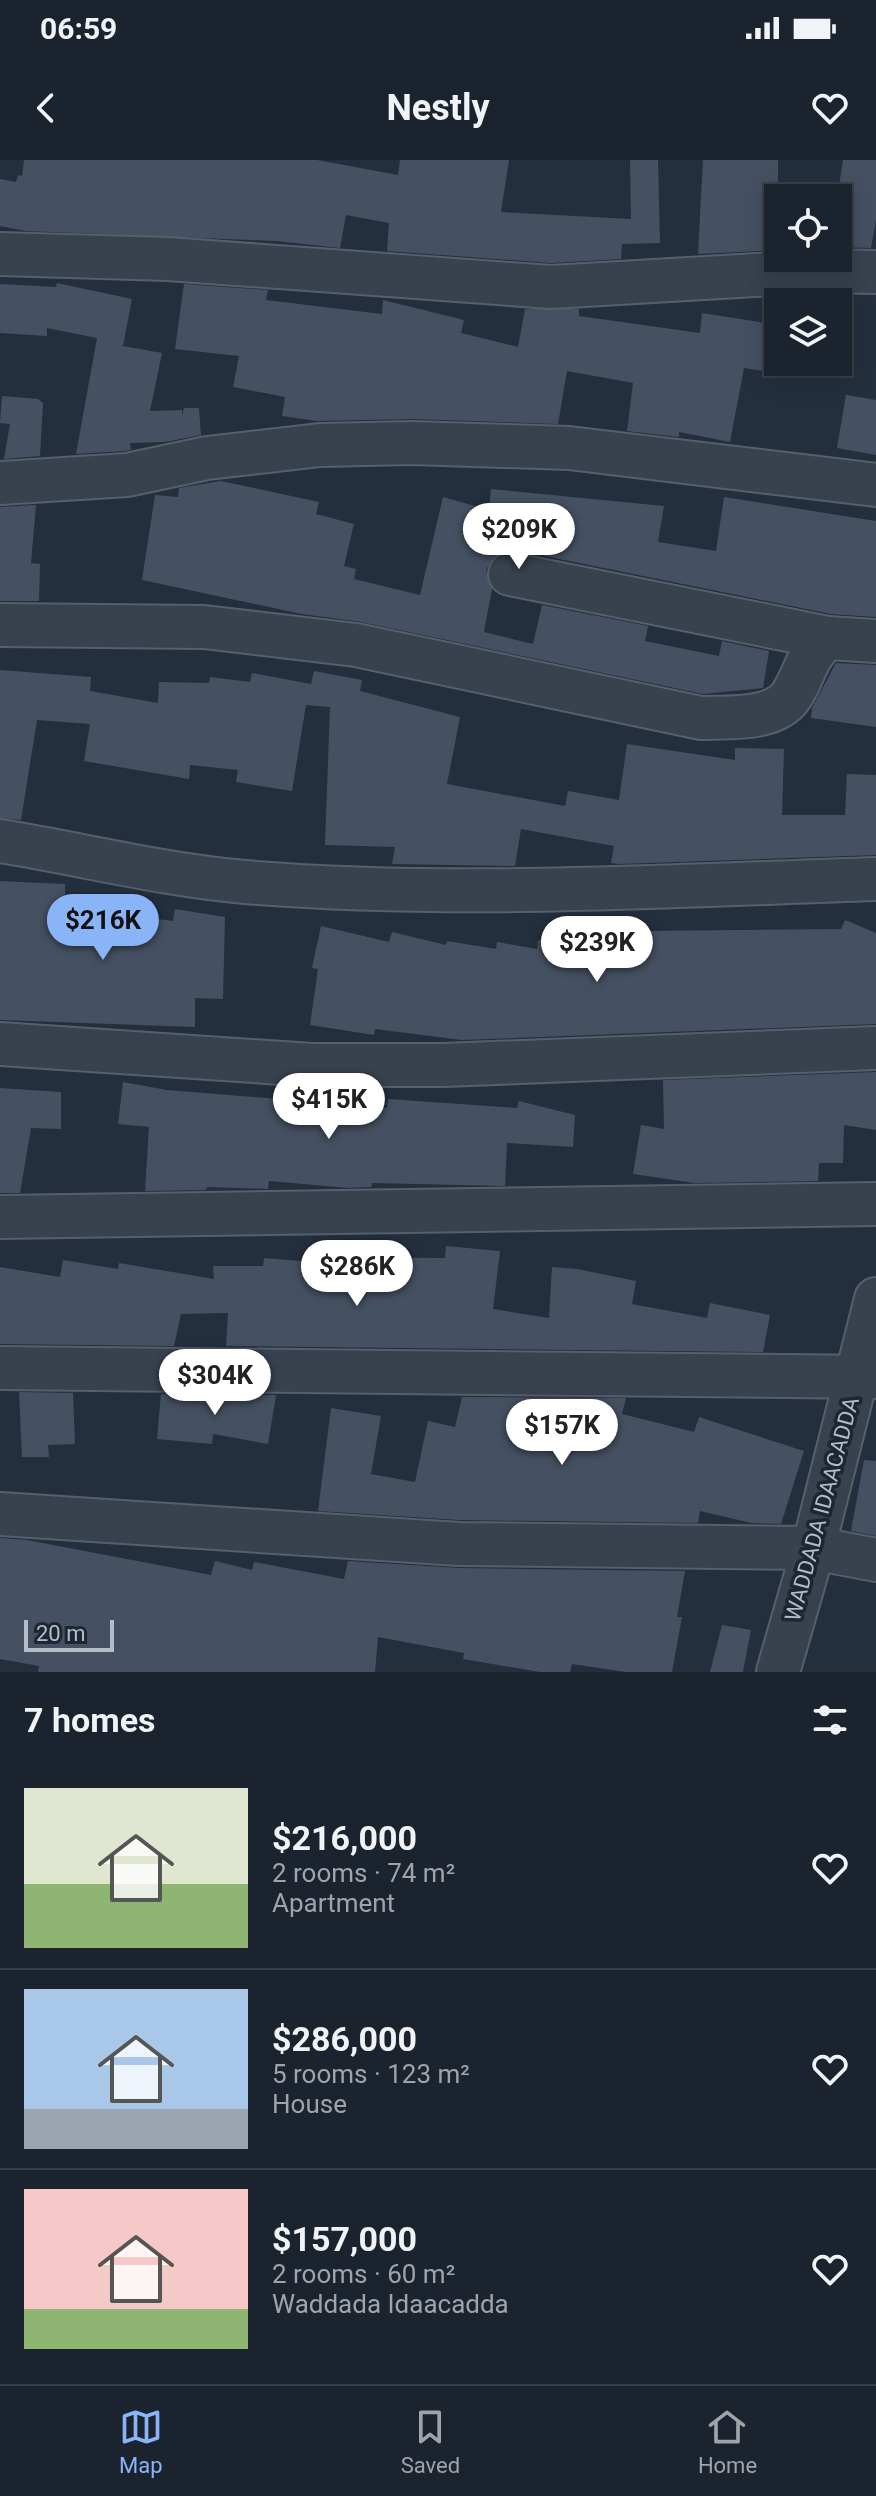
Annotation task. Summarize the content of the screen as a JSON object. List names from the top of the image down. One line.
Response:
{"streets":{"street":["WADDADA IDAACADDA"]},"scale_bar":"20 m","page":{"status":"06:59","header":"Nestly","price":["$209K","$216K","$239K","$415K","$286K","$304K","$157K"],"scale":"20 m","heading":"7 homes","list":[{"name":"$216,000","note":"2 rooms · 74 m² · Apartment"},{"name":"$286,000","note":"5 rooms · 123 m² · House"},{"name":"$157,000","note":"2 rooms · 60 m² · Waddada Idaacadda"}],"tabs":["Map","Saved","Home"]}}
